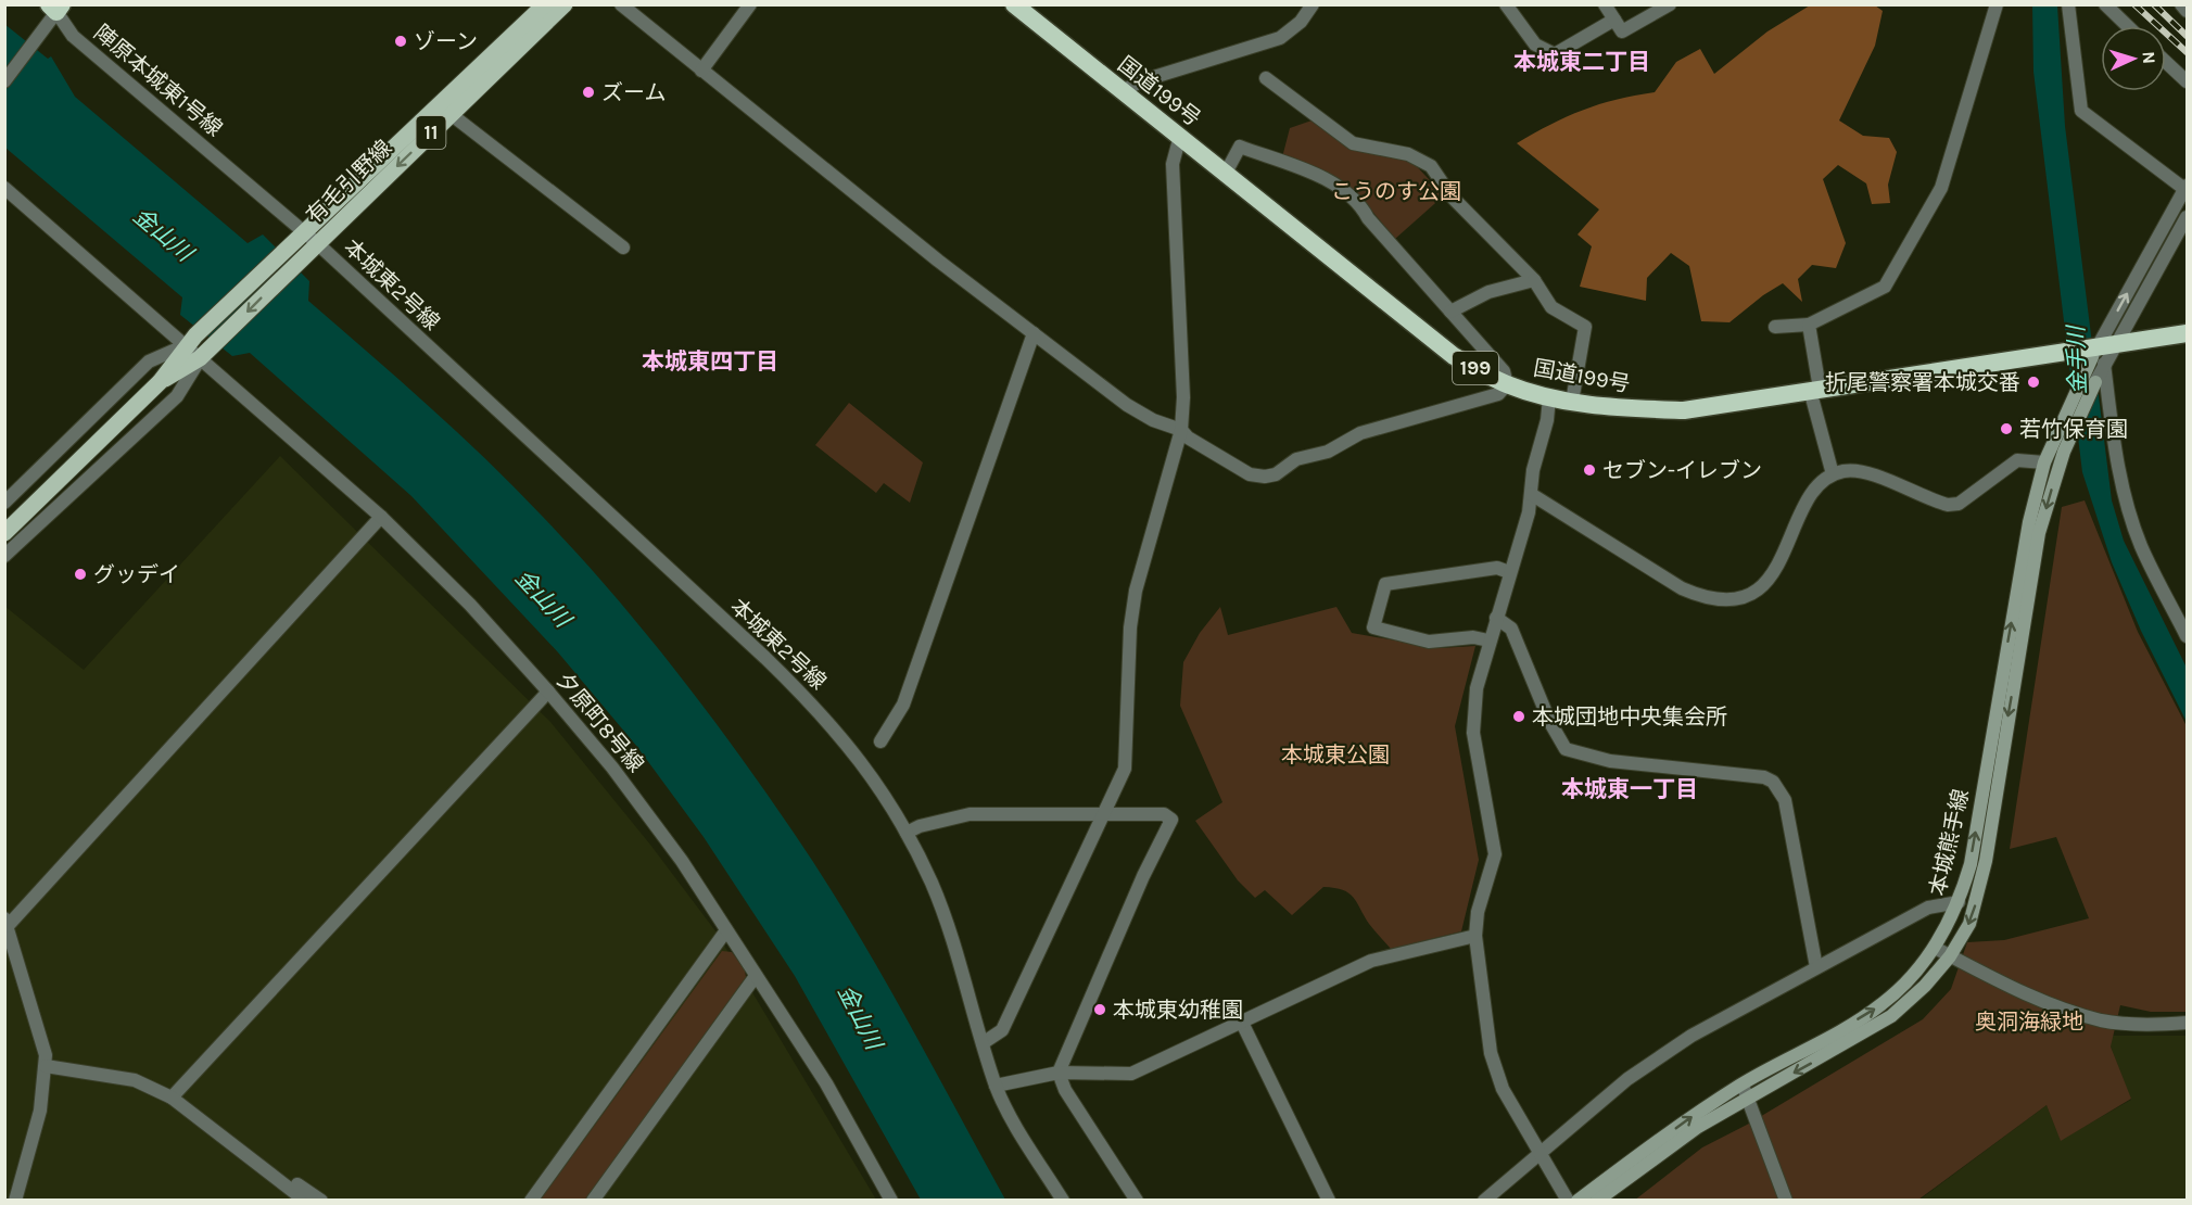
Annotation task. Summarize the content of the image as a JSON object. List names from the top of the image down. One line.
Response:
{"streets":{"highway":["国道199号","199"],"main road":["11","有毛引野線","本城熊手線"],"street":["陣原本城東1号線","本城東2号線","夕原町8号線"]},"crossings":[["陣原本城東1号線","有毛引野線"],["陣原本城東1号線","本城東2号線"],["国道199号","本城熊手線"],["有毛引野線","本城東2号線"],["有毛引野線","夕原町8号線"]],"districts":["本城東二丁目","本城東四丁目","本城東一丁目"],"water":["金山川","金手川"],"parks":["こうのす公園","本城東公園","奥洞海緑地"],"places":["ゾーン","ズーム","折尾警察署本城交番","若竹保育園","セブン-イレブン","グッデイ","本城団地中央集会所","本城東幼稚園"],"north":"right"}
